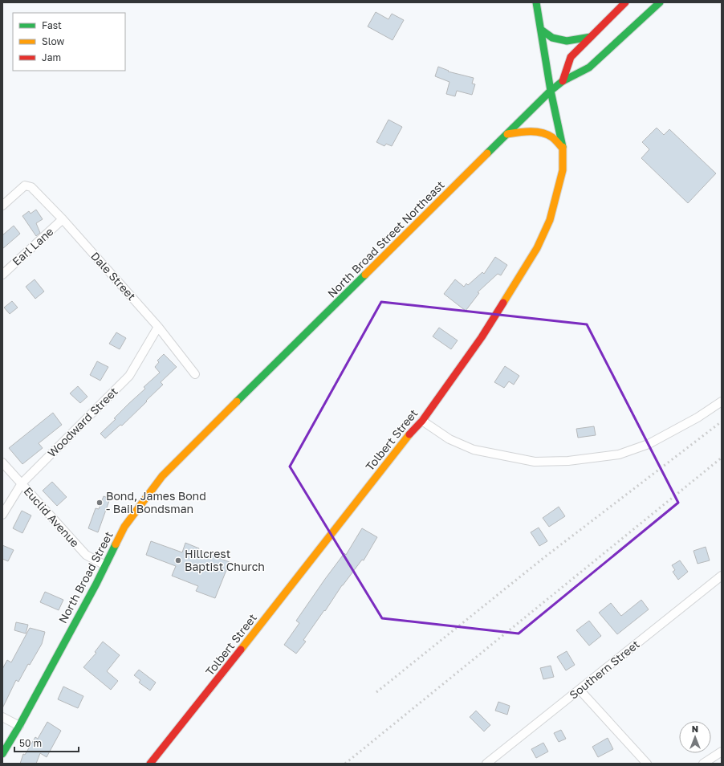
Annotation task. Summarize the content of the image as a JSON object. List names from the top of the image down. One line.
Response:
{"streets":{"main road":["North Broad Street Northeast","Tolbert Street","North Broad Street"],"street":["Earl Lane","Dale Street","Woodward Street","Euclid Avenue","Southern Street"]},"crossings":[["North Broad Street Northeast","Tolbert Street"],["North Broad Street Northeast","North Broad Street"],["Earl Lane","Dale Street"],["Dale Street","Woodward Street"],["Woodward Street","Euclid Avenue"],["Euclid Avenue","North Broad Street"]],"places":["Bond, James Bond - Bail Bondsman","Hillcrest Baptist Church"],"legend":["Fast","Slow","Jam"],"scale_bar":"50 m","north":"top"}
